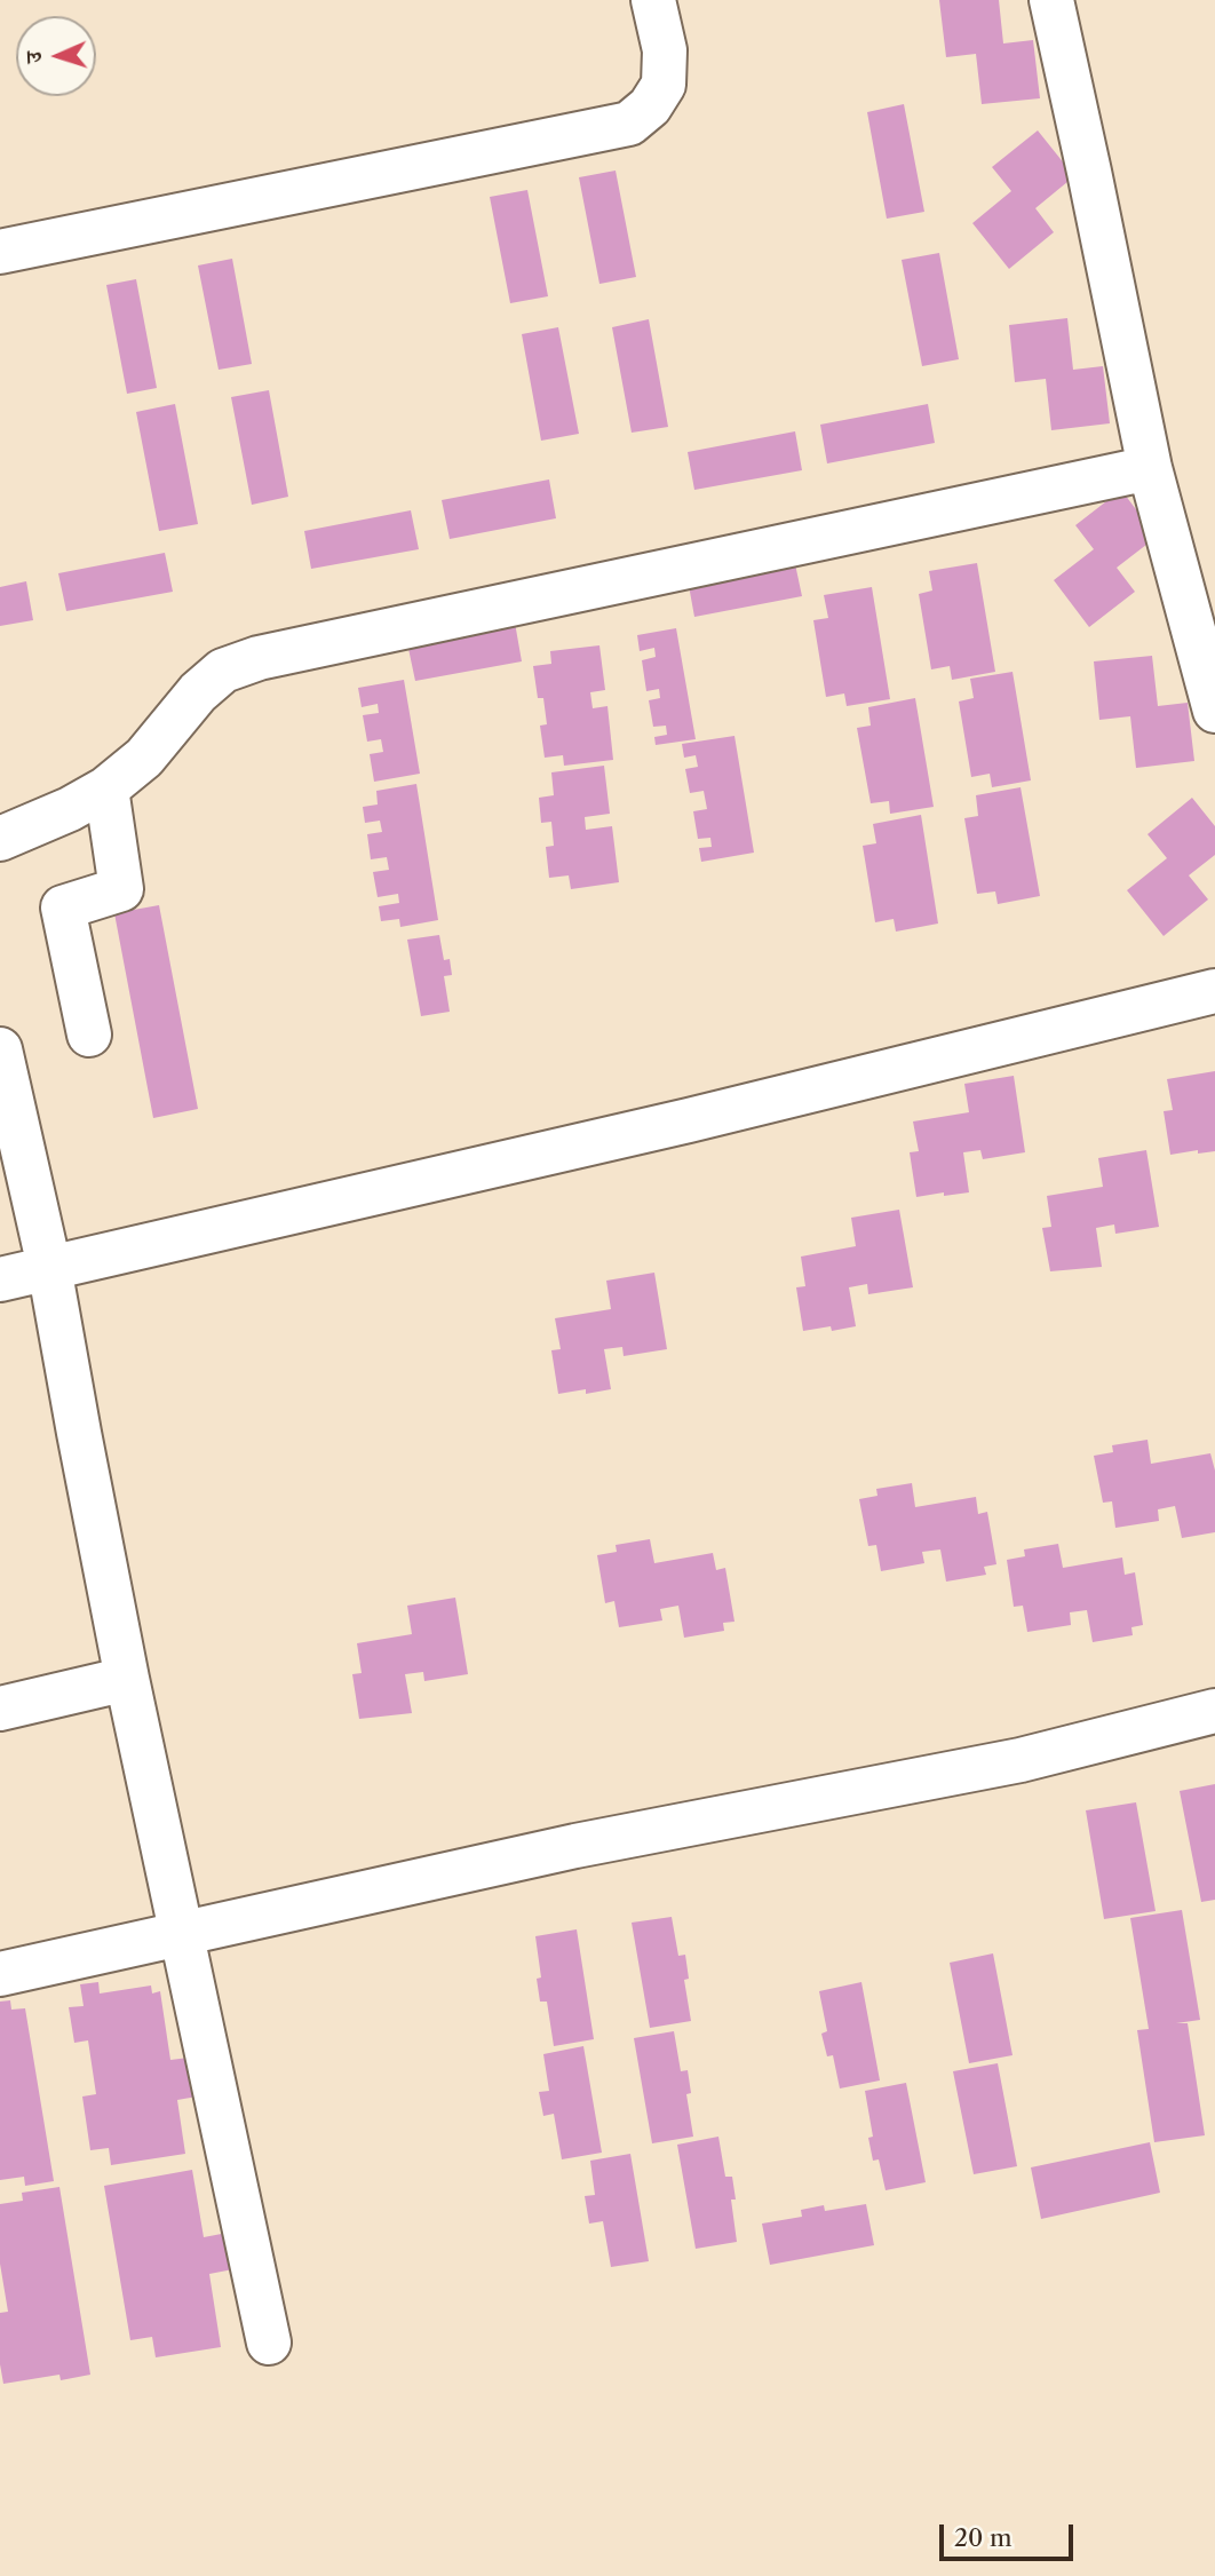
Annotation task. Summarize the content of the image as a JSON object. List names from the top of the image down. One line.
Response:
{"scale_bar":"20 m","north":"left"}
